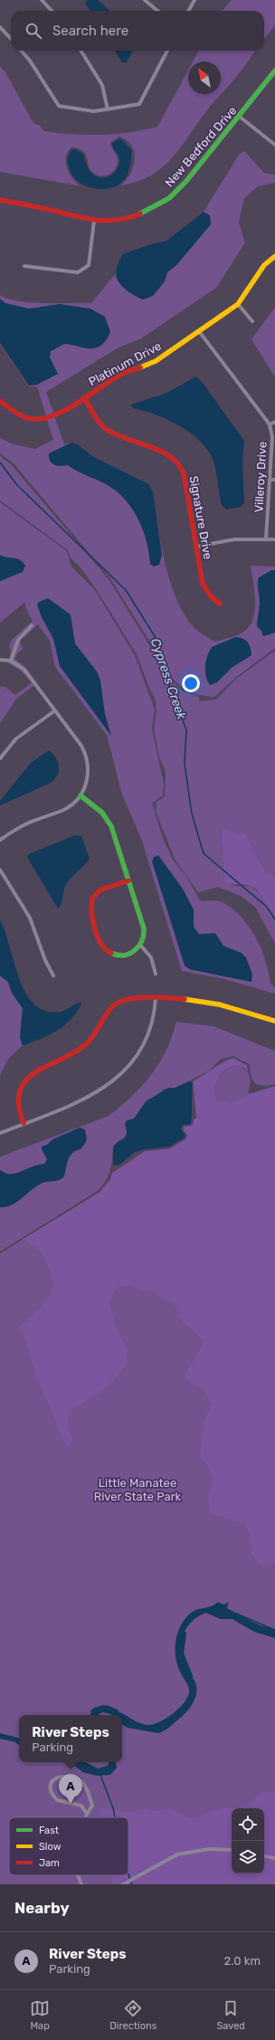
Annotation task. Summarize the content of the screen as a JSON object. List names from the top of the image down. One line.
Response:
{"streets":{"street":["New Bedford Drive","Platinum Drive","Villeroy Drive","Signature Drive"]},"crossings":[["Platinum Drive","Villeroy Drive"],["Platinum Drive","Signature Drive"]],"water":["Cypress Creek"],"parks":["Little Manatee River State Park"],"legend":["Fast","Slow","Jam"],"north":"top left","page":{"search":"Search here","popup":["River Steps","Parking"],"pins":"A","heading":"Nearby","list":[{"mark":"A","name":"River Steps","note":"Parking","value":"2.0 km"}],"nav":["Map","Directions","Saved"]}}
